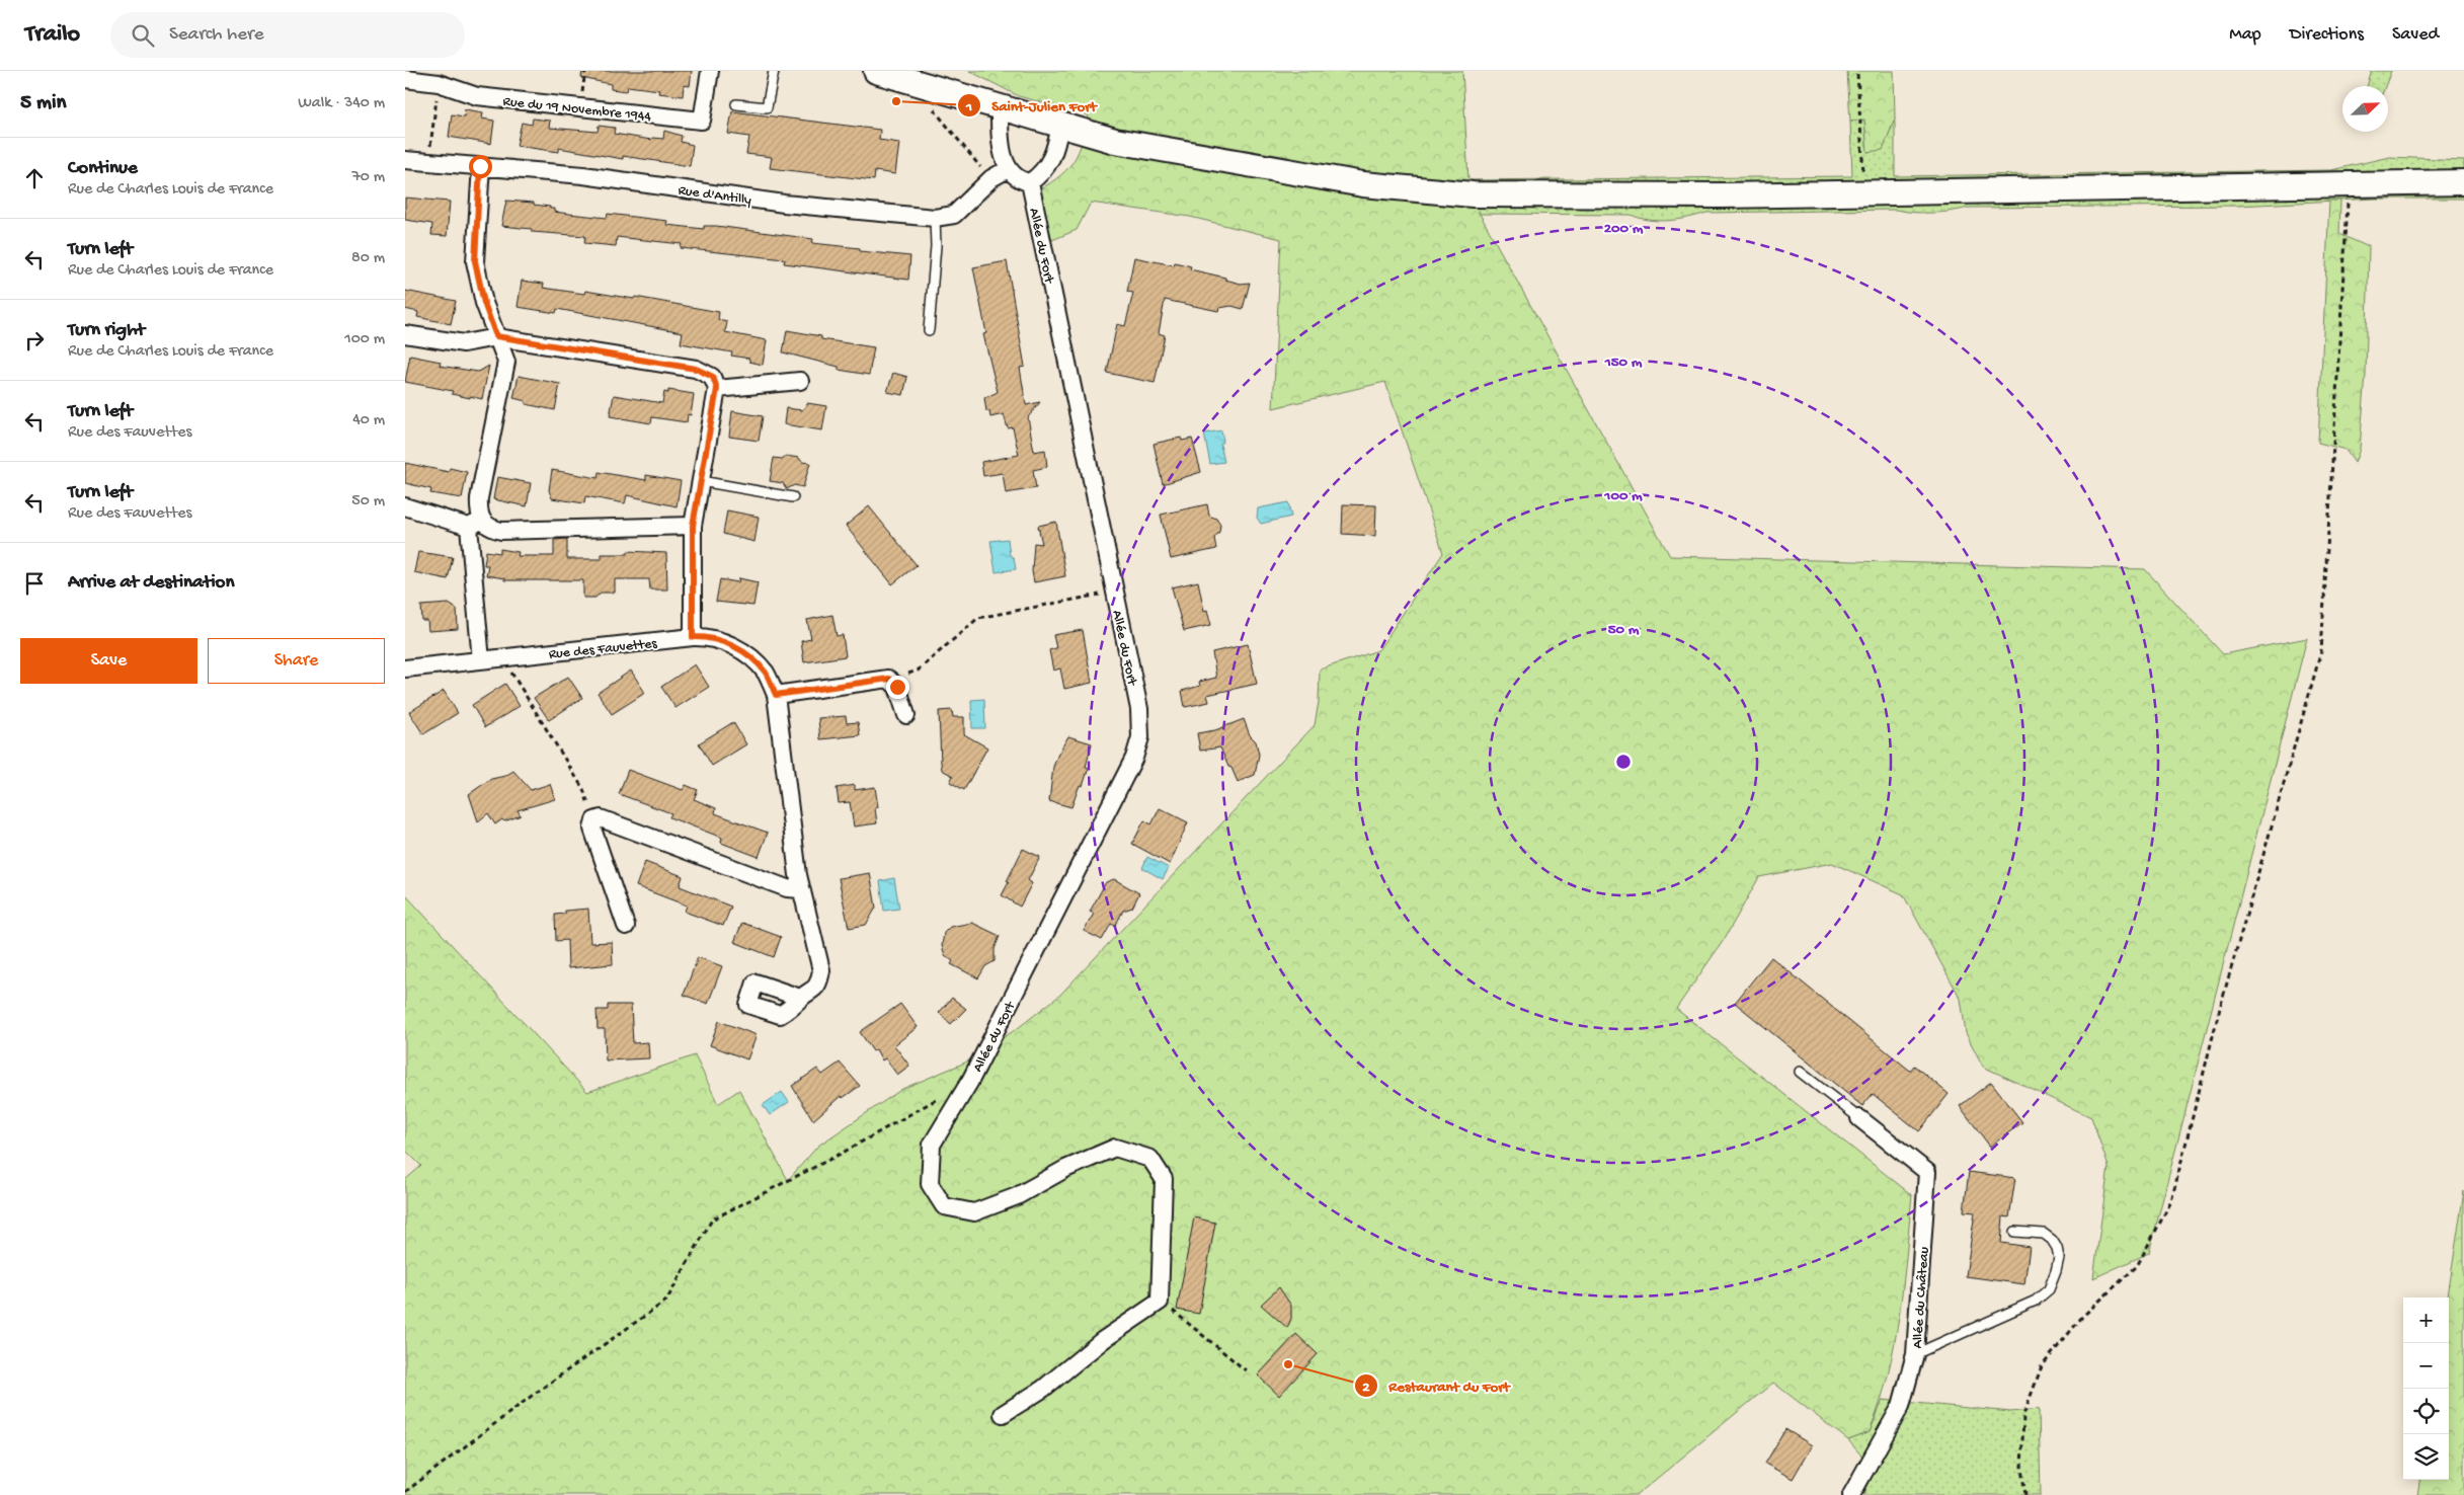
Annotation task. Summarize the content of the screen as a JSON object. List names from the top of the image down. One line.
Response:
{"streets":{"street":["Rue du 19 Novembre 1944","Rue d'Antilly","Allée du Fort","Rue des Fauvettes","Allée du Château"]},"places":["Saint-Julien Fort","Restaurant du Fort"],"north":"top right","page":{"header":"Trailo","search":"Search here","nav":["Map","Directions","Saved"],"heading":["5 min","Walk · 340 m"],"list":[["Continue","Rue de Charles Louis de France","70 m"],["Turn left","Rue de Charles Louis de France","80 m"],["Turn right","Rue de Charles Louis de France","100 m"],["Turn left","Rue des Fauvettes","40 m"],["Turn left","Rue des Fauvettes","50 m"],"Arrive at destination"],"buttons":["Save","Share"],"map_buttons":["+","−"]},"rings":["200 m","150 m","100 m","50 m"]}
